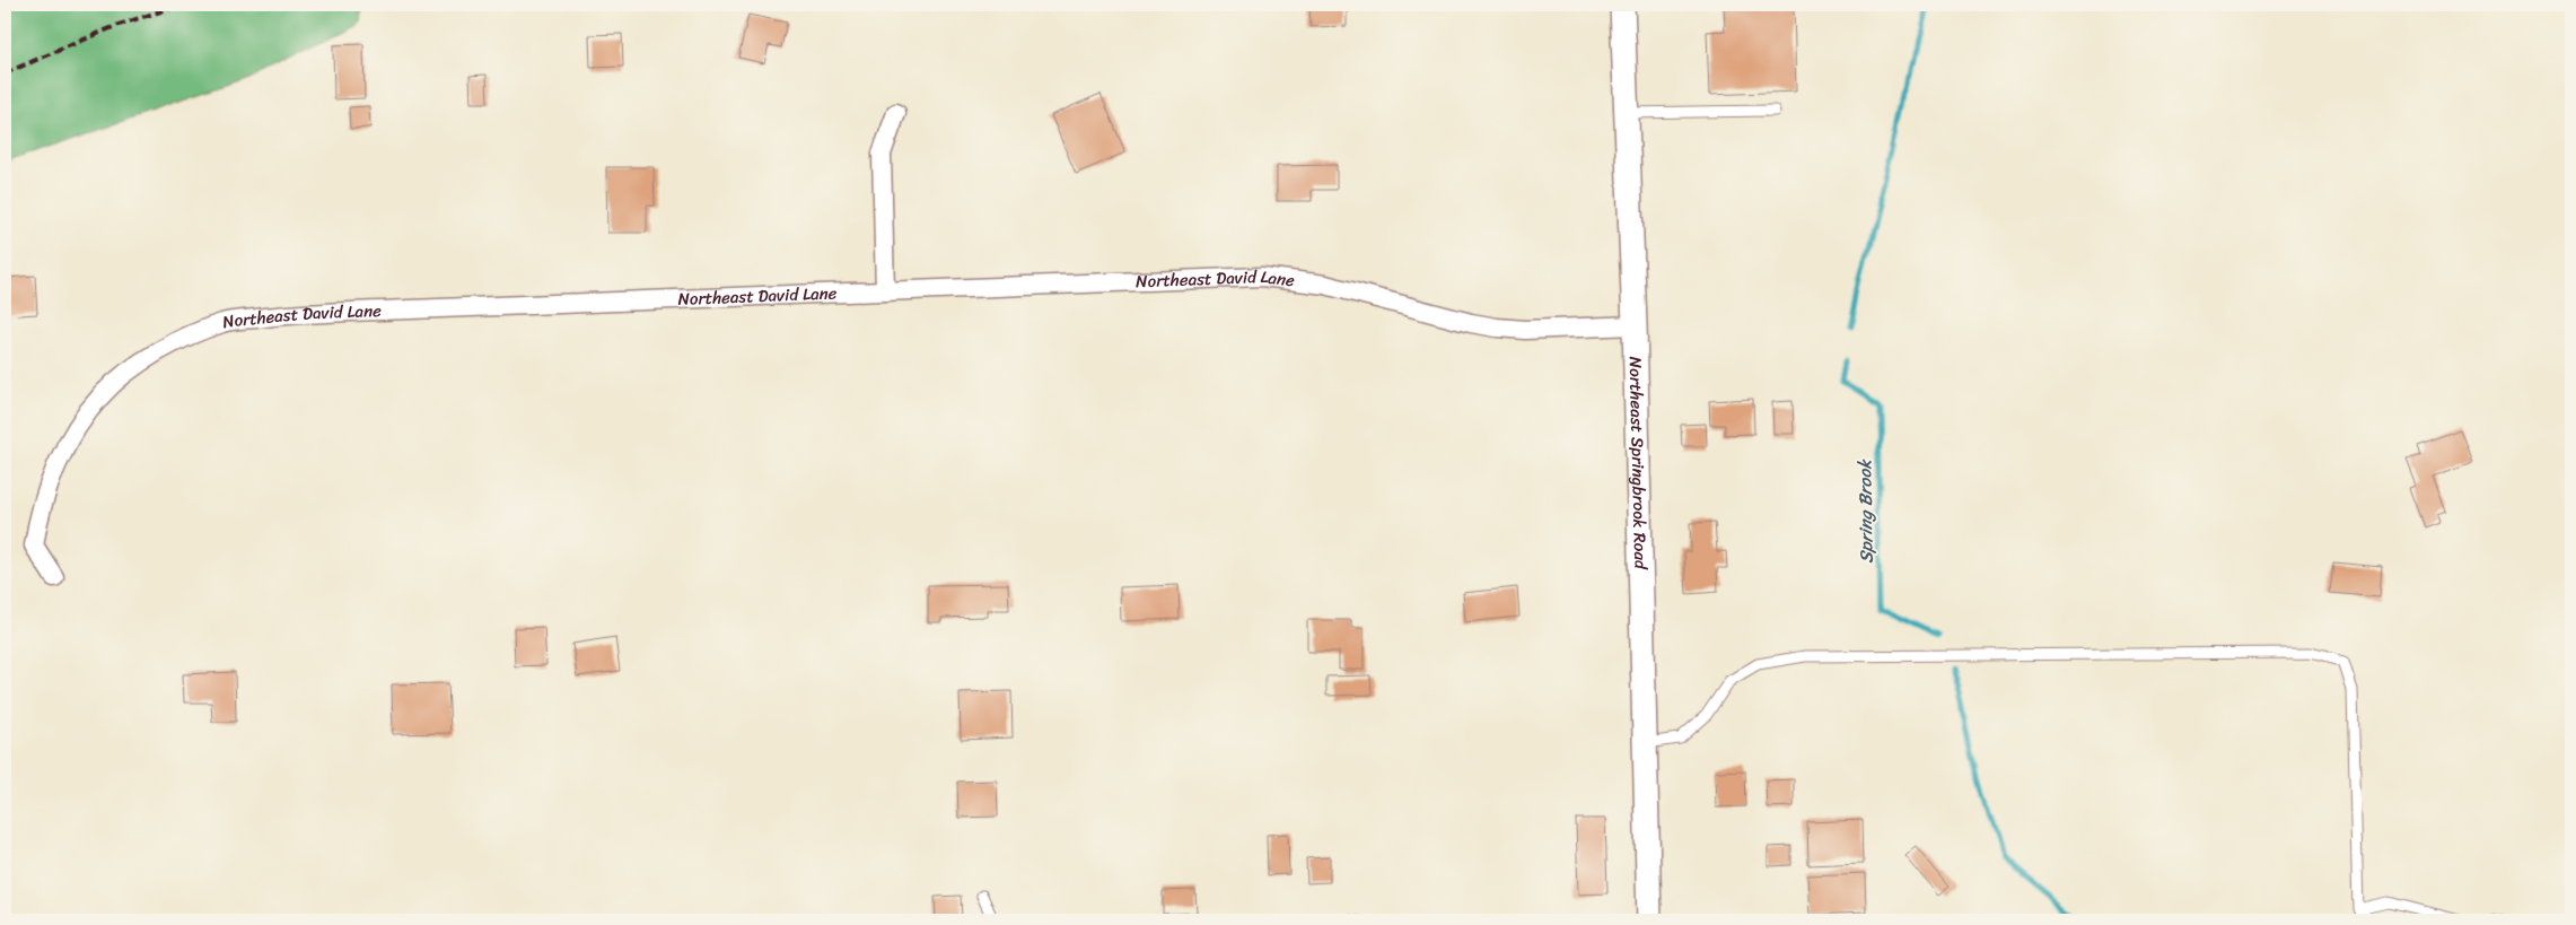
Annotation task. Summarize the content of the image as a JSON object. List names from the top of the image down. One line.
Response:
{"streets":{"street":["Northeast David Lane","Northeast Springbrook Road"]},"crossings":[["Northeast David Lane","Northeast Springbrook Road"]],"water":["Spring Brook"]}
